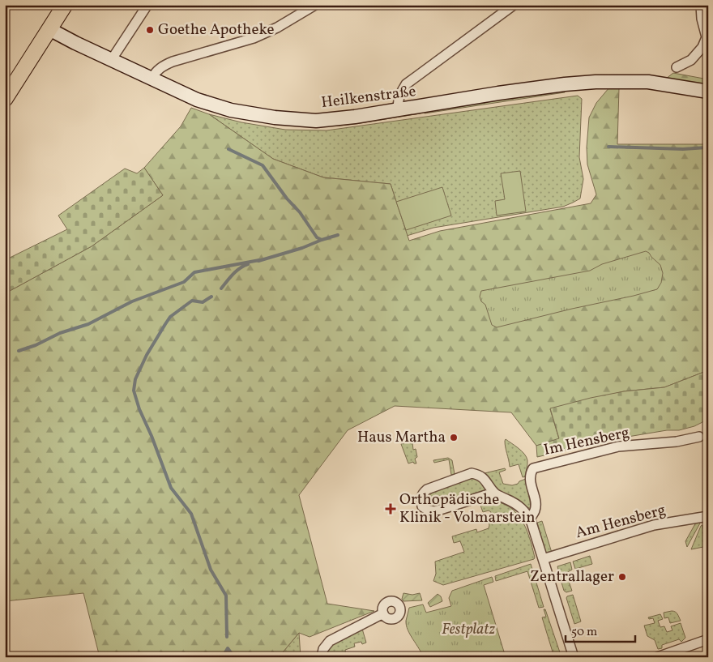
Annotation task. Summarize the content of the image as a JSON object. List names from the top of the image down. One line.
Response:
{"streets":{"street":["Heilkenstraße","Im Hensberg","Am Hensberg"]},"parks":["Festplatz"],"places":{"other":["Goethe Apotheke","Haus Martha","Zentrallager"],"health":["Orthopädische Klinik - Volmarstein"]},"scale_bar":"50 m"}
